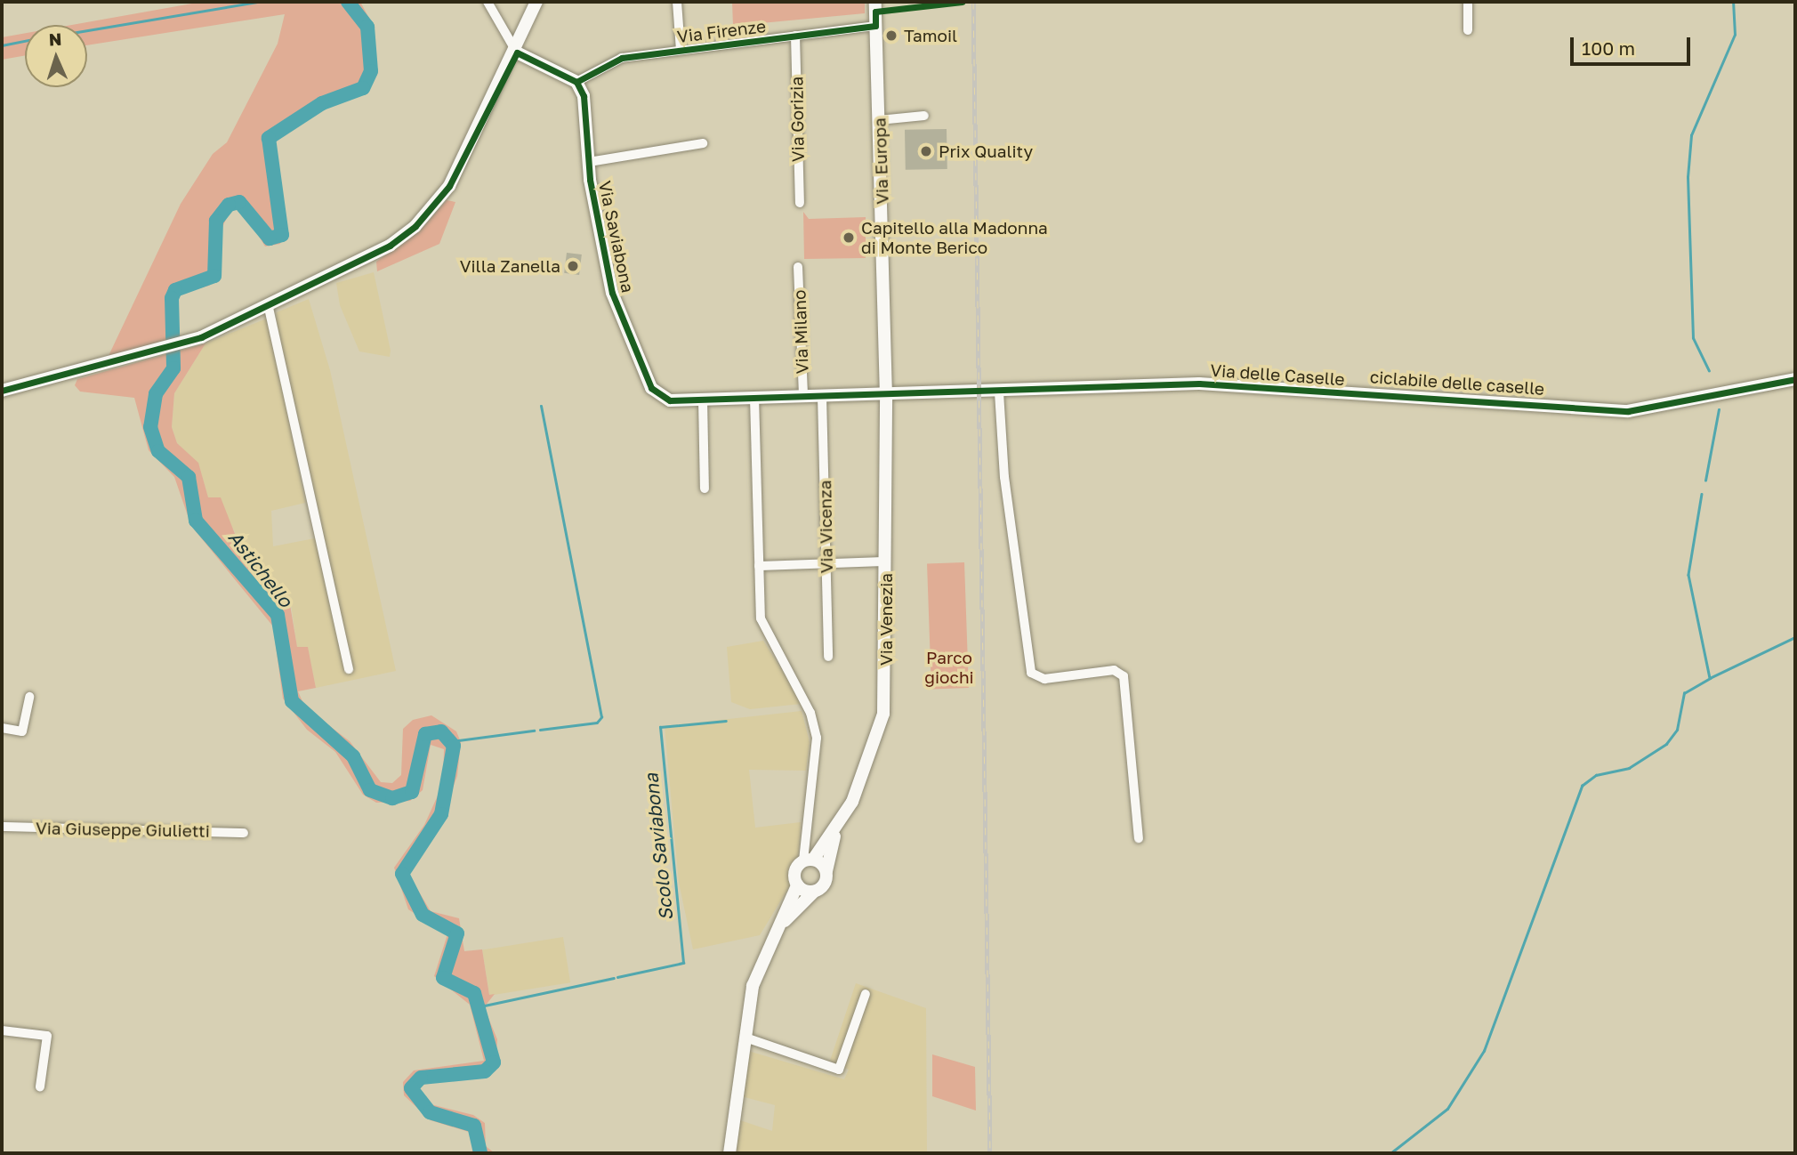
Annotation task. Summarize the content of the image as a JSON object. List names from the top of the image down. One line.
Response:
{"streets":{"street":["Via Firenze","Via Gorizia","Via Europa","Via Saviabona","Via Milano","Via delle Caselle","Via Vicenza","Via Venezia","Via Giuseppe Giulietti"],"cycle path":["ciclabile delle caselle"]},"crossings":[["Via Firenze","Via Gorizia"],["Via Firenze","Via Europa"],["Via Firenze","Via Saviabona"],["Via Europa","Via delle Caselle"],["Via Europa","Via Venezia"],["Via Saviabona","Via delle Caselle"],["Via Milano","Via delle Caselle"],["Via delle Caselle","Via Vicenza"],["Via delle Caselle","Via Venezia"]],"water":["Astichello","Scolo Saviabona"],"parks":["Parco giochi"],"places":["Tamoil","Prix Quality","Capitello alla Madonna di Monte Berico","Villa Zanella"],"scale_bar":"100 m","north":"top"}
